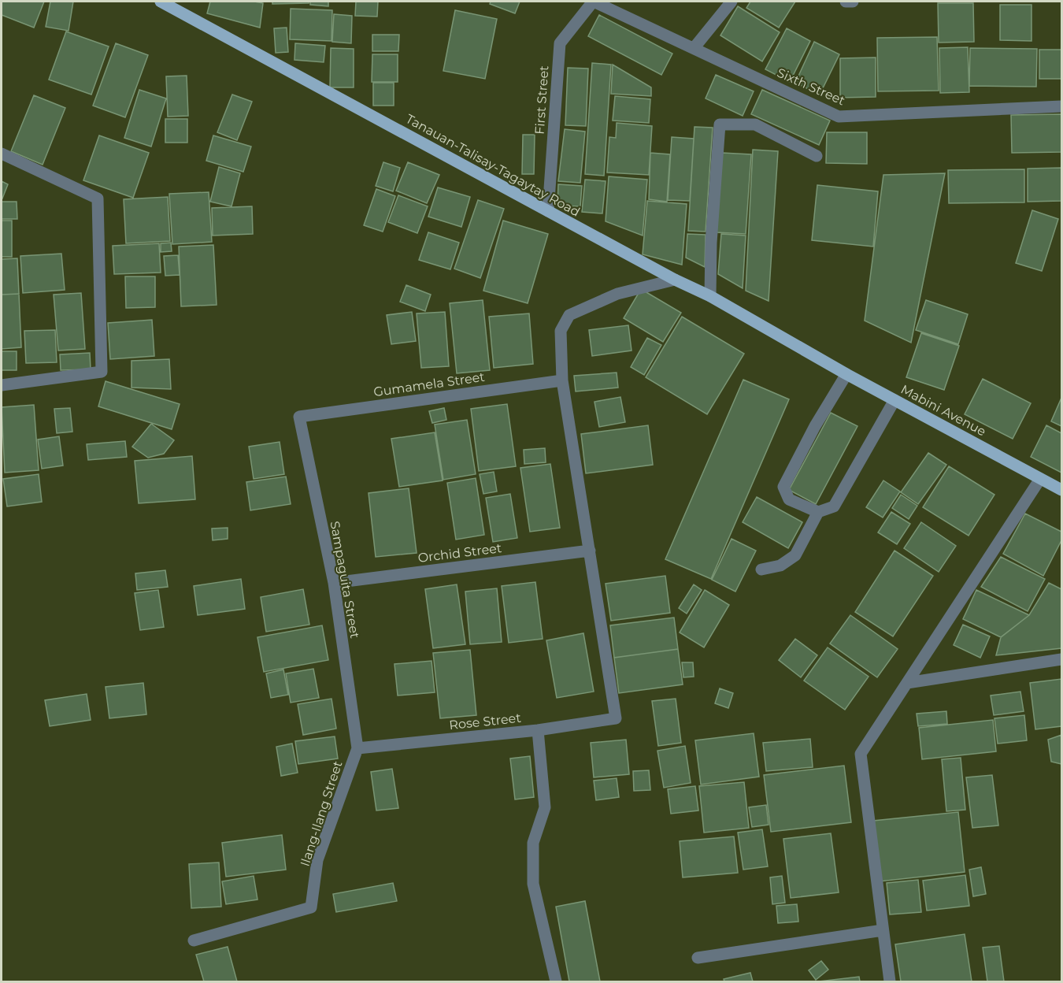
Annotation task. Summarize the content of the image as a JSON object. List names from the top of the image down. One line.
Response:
{"streets":{"main road":["Tanauan-Talisay-Tagaytay Road","Mabini Avenue"],"street":["Sixth Street","First Street","Gumamela Street","Orchid Street","Sampaguita Street","Rose Street","Ilang-Ilang Street"]},"crossings":[["Sixth Street","First Street"],["First Street","Tanauan-Talisay-Tagaytay Road"],["Tanauan-Talisay-Tagaytay Road","Mabini Avenue"],["Gumamela Street","Sampaguita Street"],["Orchid Street","Sampaguita Street"],["Orchid Street","Rose Street"],["Sampaguita Street","Rose Street"],["Sampaguita Street","Ilang-Ilang Street"],["Rose Street","Ilang-Ilang Street"]]}
